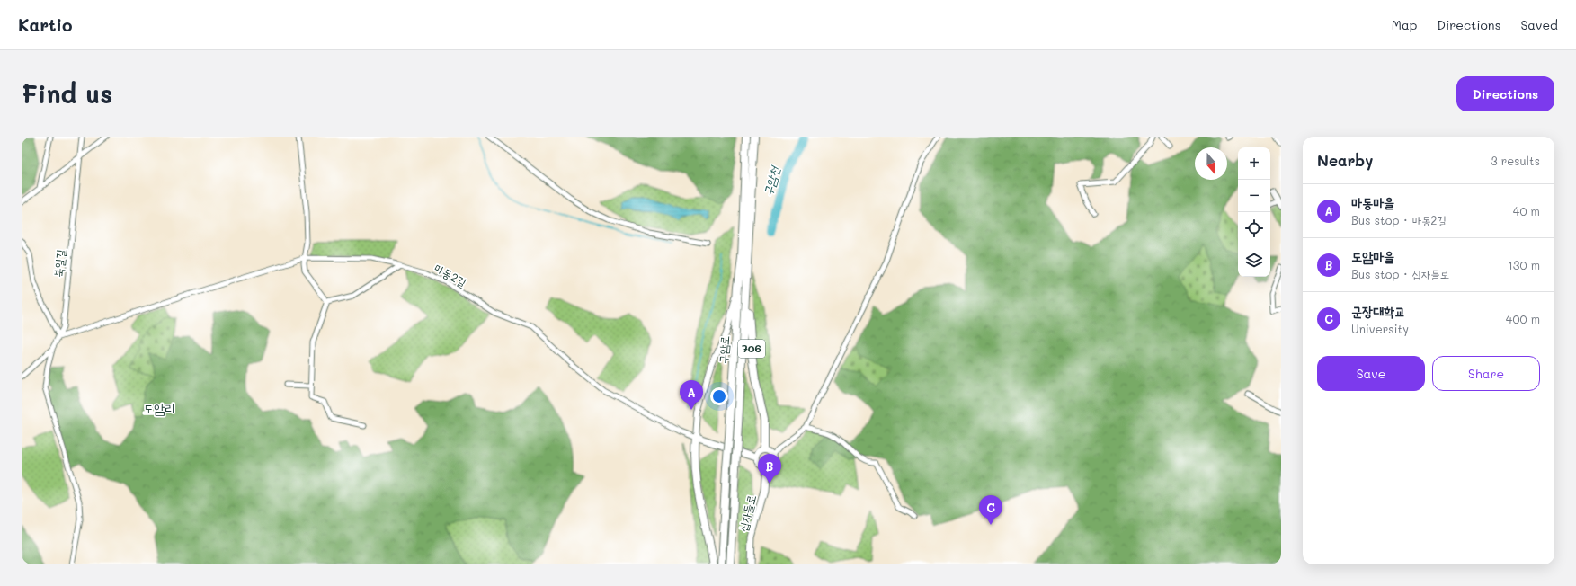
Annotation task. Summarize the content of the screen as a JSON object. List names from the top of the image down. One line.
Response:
{"streets":{"main road":["706","구암로","십자들로"],"street":["북일길","마동2길"]},"crossings":[["북일길","마동2길"],["마동2길","706"],["706","구암로"],["706","십자들로"]],"districts":["도암리"],"water":["구암천"],"north":"bottom","page":{"header":"Kartio","nav":["Map","Directions","Saved"],"buttons":["Directions",["Save","Share"]],"title":"Find us","heading":["Nearby","3 results"],"map_buttons":["+","−"],"list":[{"mark":"A","name":"마동마을","note":"Bus stop · 마동2길","value":"40 m"},{"mark":"B","name":"도암마을","note":"Bus stop · 십자들로","value":"130 m"},{"mark":"C","name":"군장대학교","note":"University","value":"400 m"}],"pins":["A","B","C"]}}
